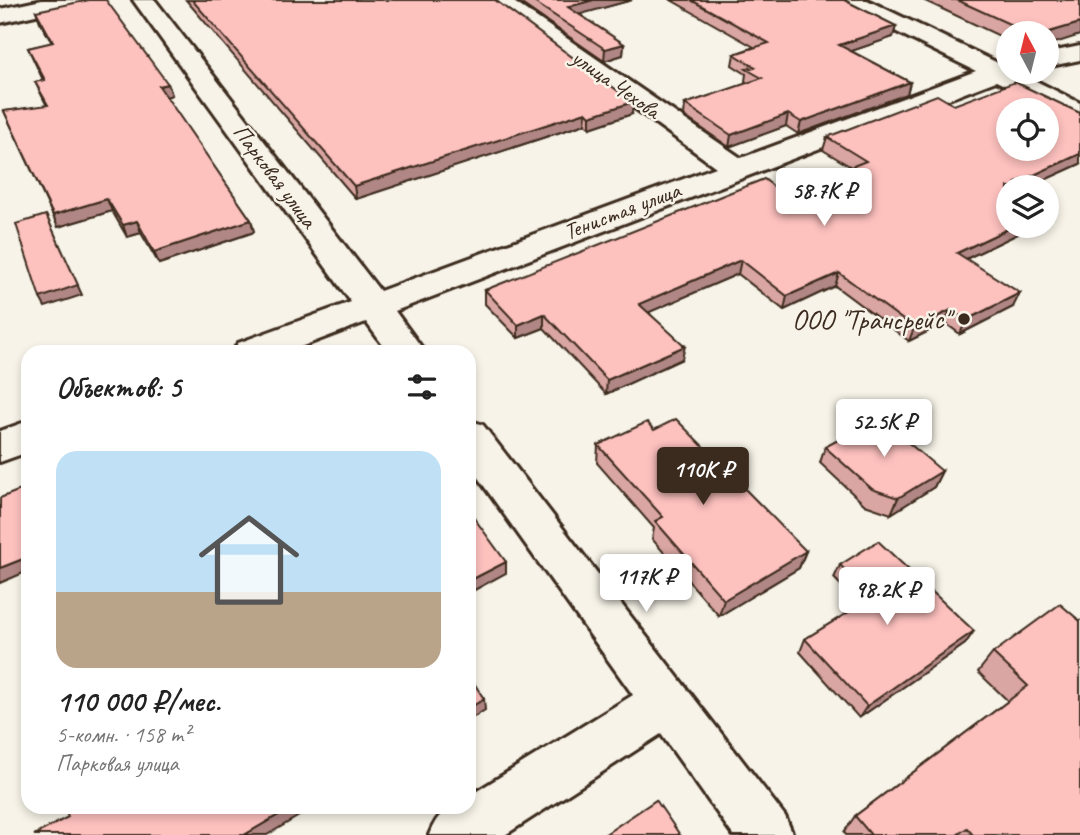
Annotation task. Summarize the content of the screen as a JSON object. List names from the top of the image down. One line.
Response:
{"streets":{"street":["улица Чехова","Парковая улица","Тенистая улица"]},"crossings":[["улица Чехова","Тенистая улица"],["Парковая улица","Тенистая улица"]],"places":["ООО \"Трансрейс\""],"north":"top","page":{"price":["58.7K ₽","52.5K ₽","110K ₽","117K ₽","98.2K ₽"],"heading":"Объектов: 5","list":[{"name":"110 000 ₽/мес.","note":"5-комн. · 158 m² · Парковая улица"}]}}
